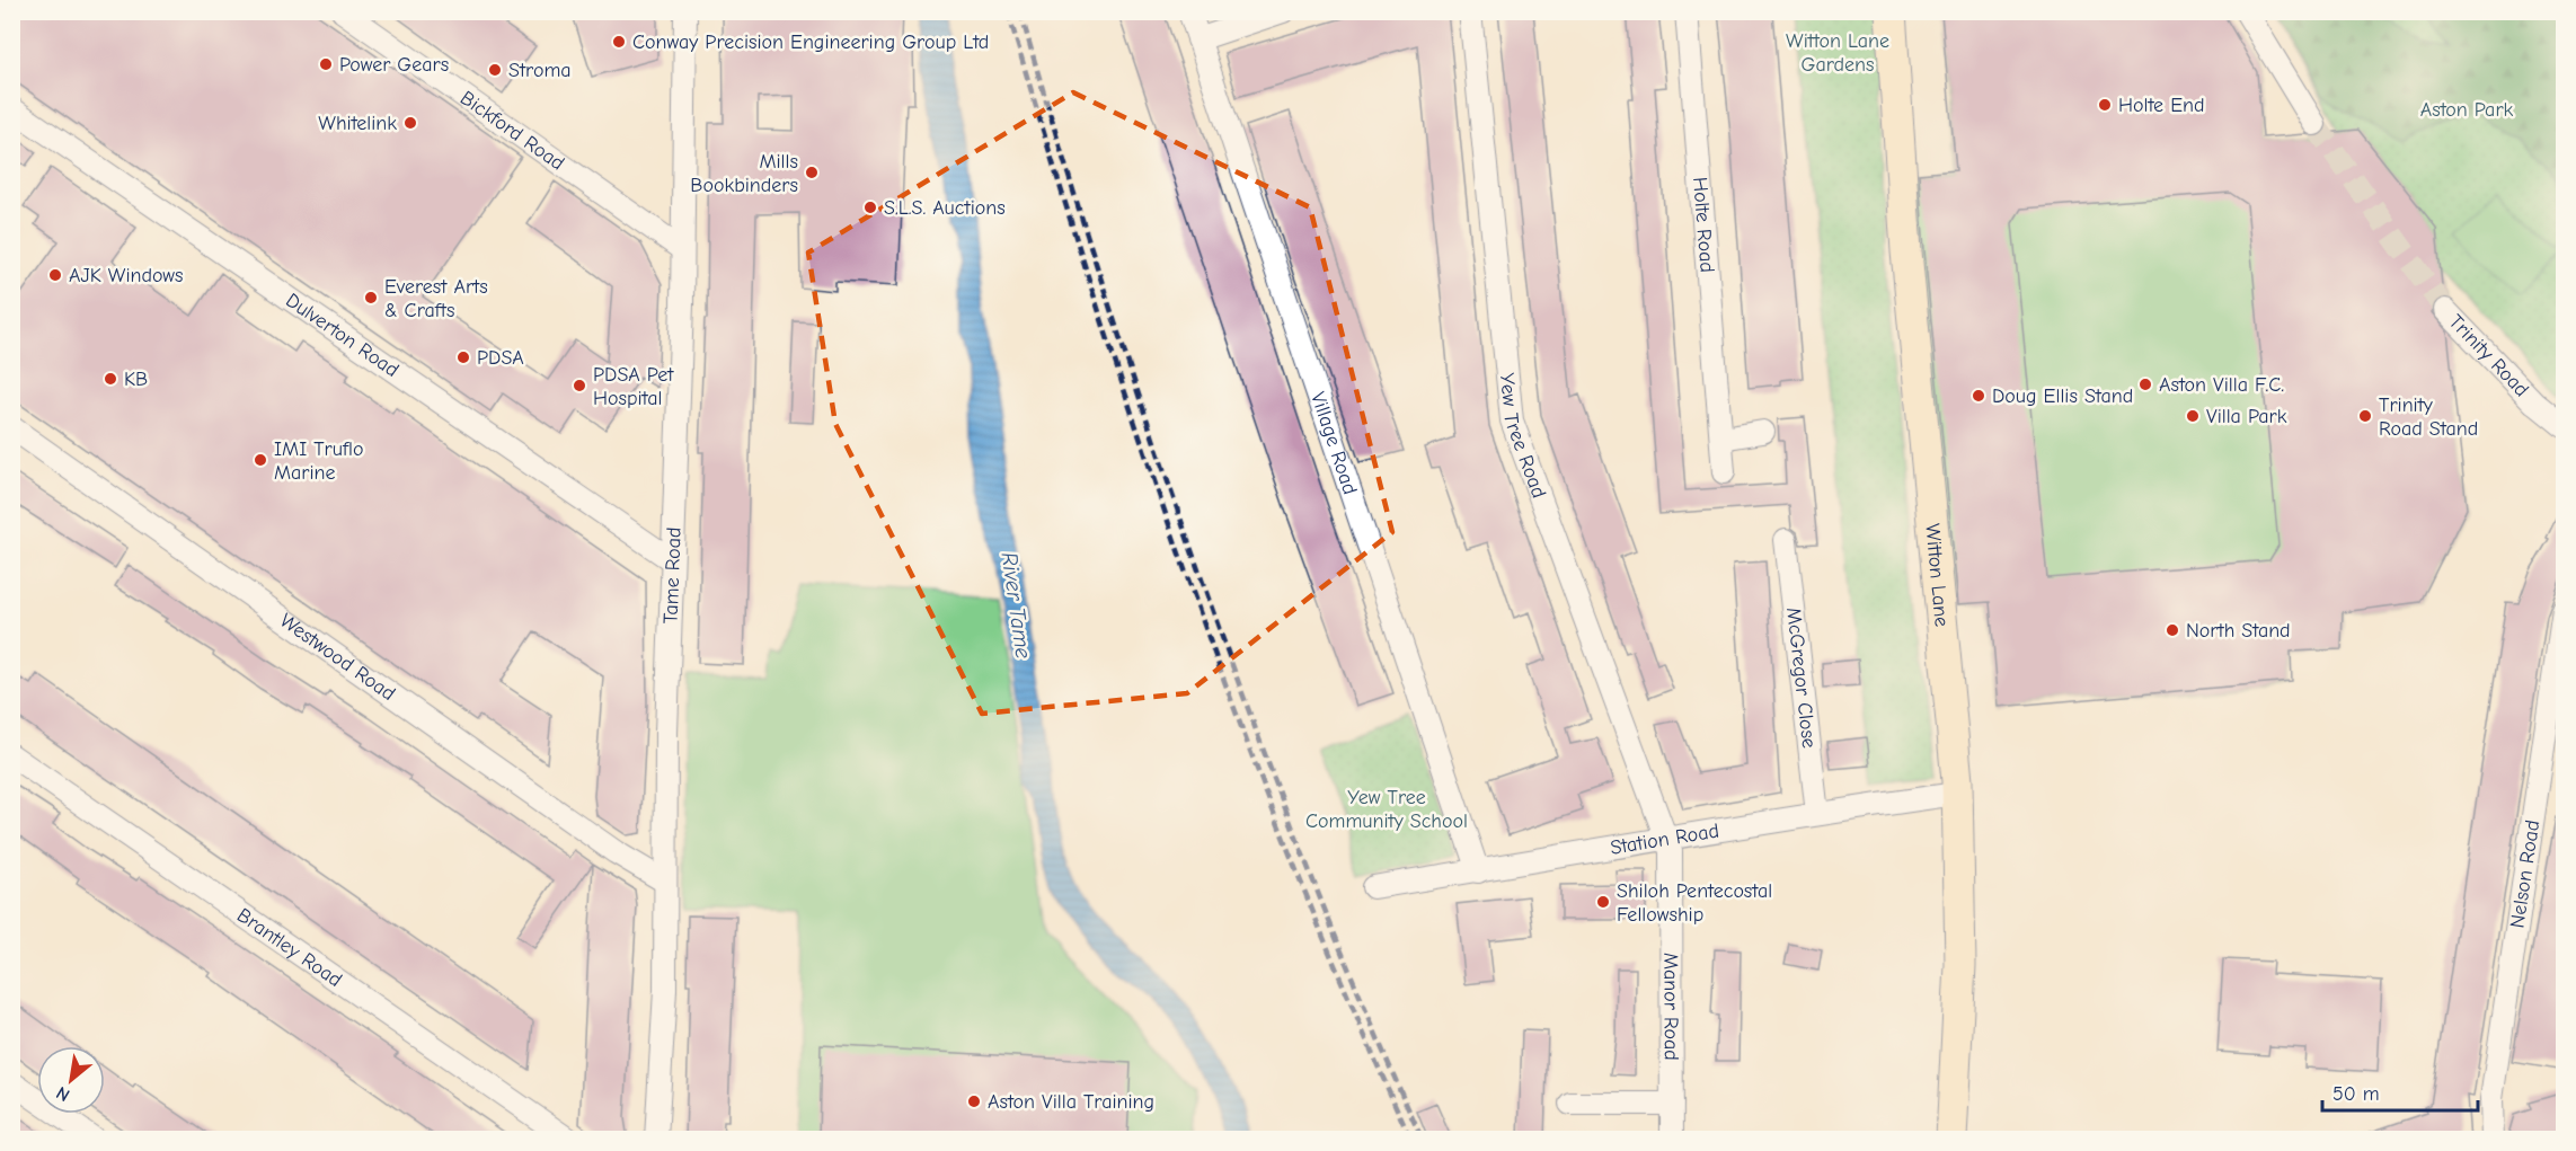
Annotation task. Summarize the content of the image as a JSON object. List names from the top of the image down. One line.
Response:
{"streets":{"main road":["Witton Lane"],"street":["Bickford Road","Holte Road","Dulverton Road","Trinity Road","Yew Tree Road","Village Road","Tame Road","Westwood Road","McGregor Close","Station Road","Nelson Road","Brantley Road","Manor Road"]},"crossings":[["Bickford Road","Tame Road"],["Dulverton Road","Tame Road"],["Yew Tree Road","Station Road"],["Yew Tree Road","Manor Road"],["Village Road","Station Road"],["Witton Lane","Station Road"],["Tame Road","Westwood Road"],["McGregor Close","Station Road"],["Station Road","Manor Road"]],"water":["River Tame"],"parks":["Witton Lane Gardens","Aston Park","Yew Tree Community School"],"places":["Conway Precision Engineering Group Ltd","Power Gears","Stroma","Holte End","Whitelink","Mills Bookbinders","S.L.S. Auctions","AJK Windows","Everest Arts & Crafts","PDSA","KB","Aston Villa F.C.","PDSA Pet Hospital","Doug Ellis Stand","Villa Park","Trinity Road Stand","IMI Truflo Marine","North Stand","Shiloh Pentecostal Fellowship","Aston Villa Training"],"scale_bar":"50 m","north":"bottom left"}
